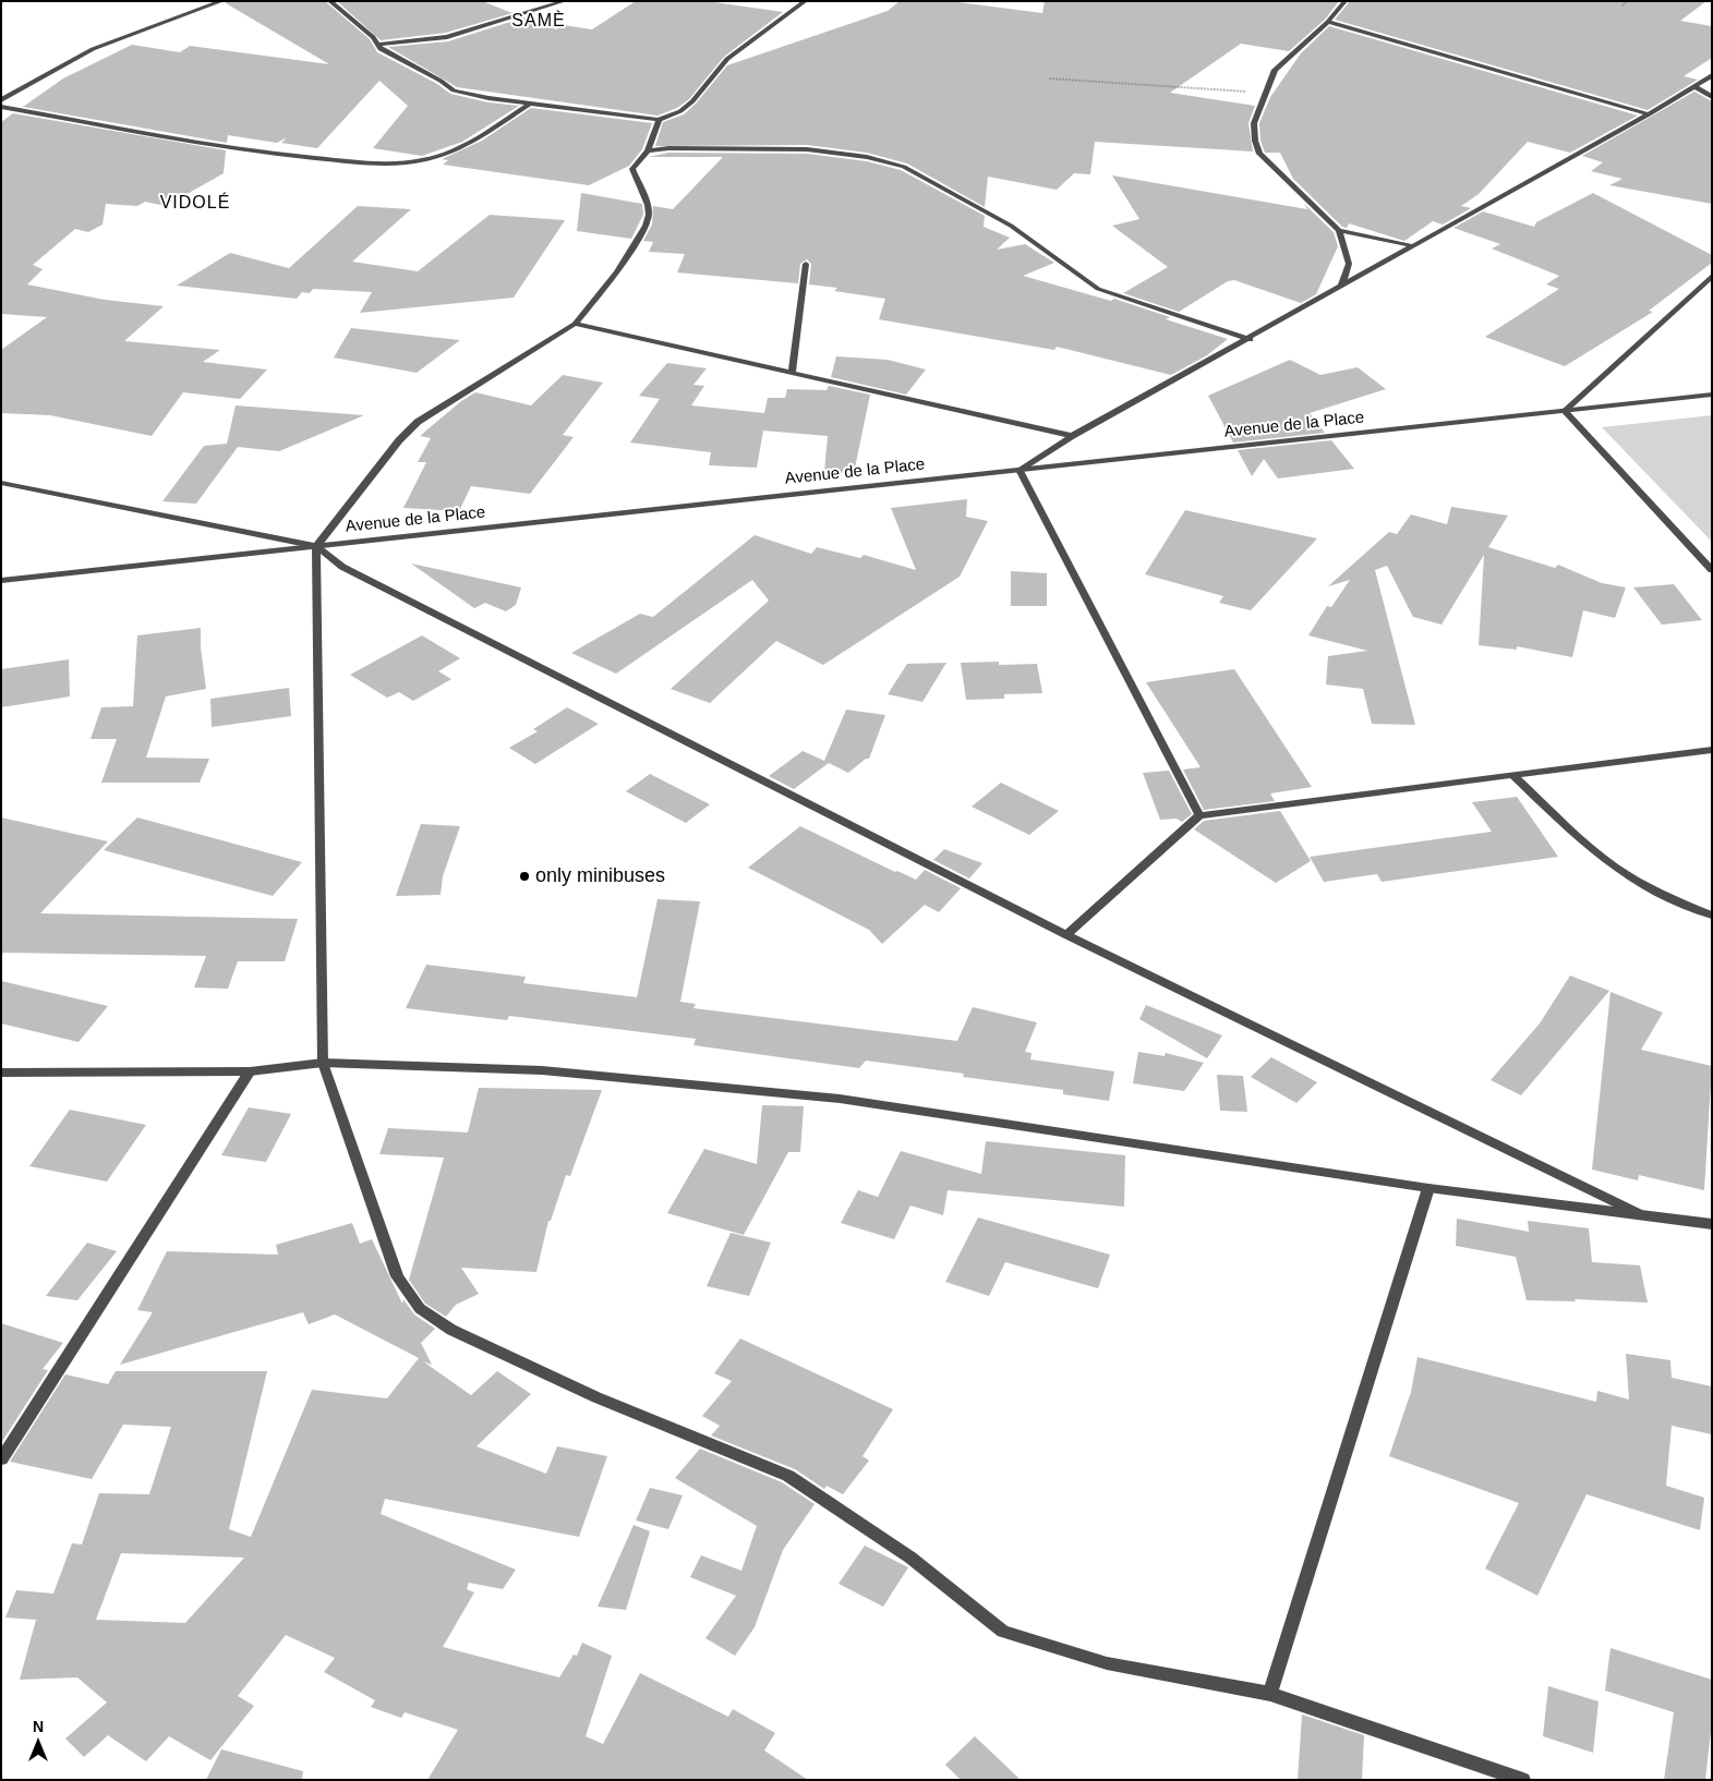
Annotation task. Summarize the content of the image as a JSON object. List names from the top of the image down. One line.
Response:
{"streets":{"street":["Avenue de la Place"]},"districts":["SAMÈ","VIDOLÉ"],"places":["only minibuses"],"north":"top"}
